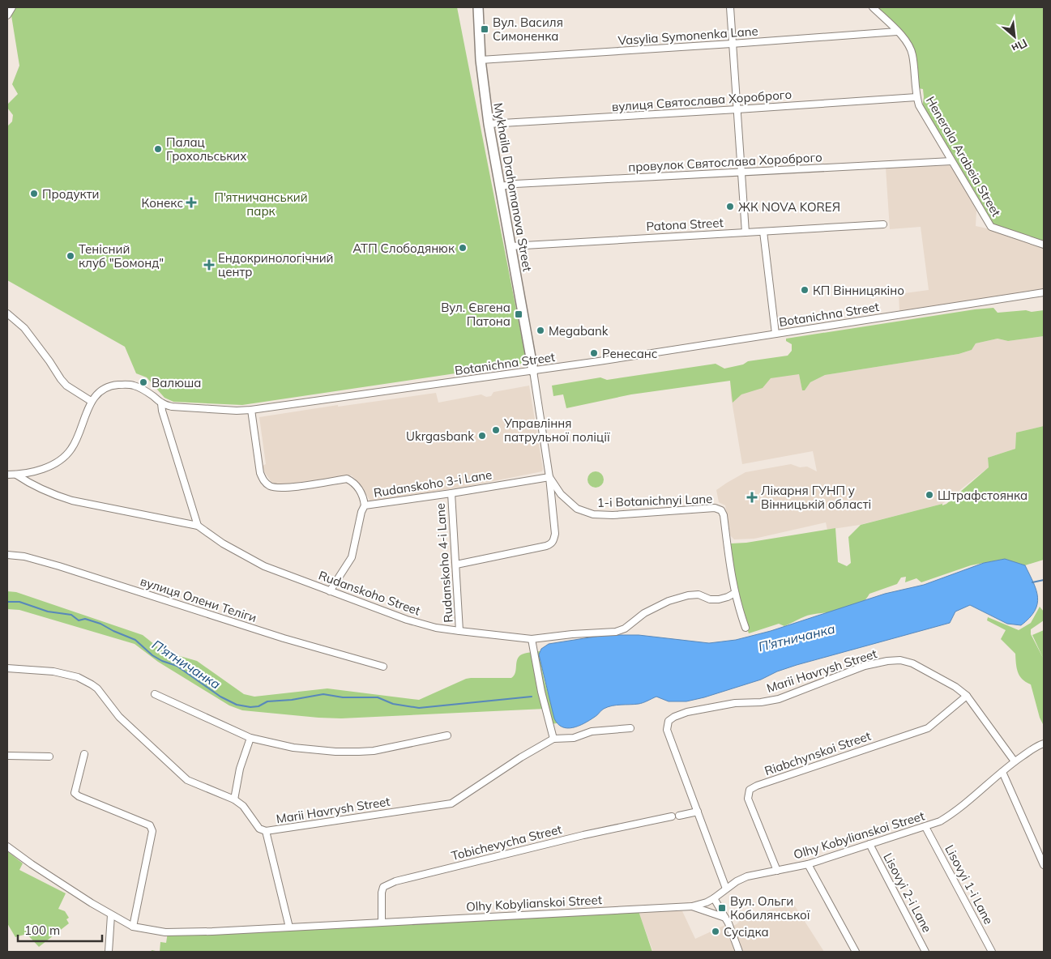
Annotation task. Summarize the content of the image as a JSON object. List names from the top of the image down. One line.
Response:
{"streets":{"street":["Vasylia Symonenka Lane","вулиця Святослава Хороброго","Henerala Arabeia Street","провулок Святослава Хороброго","Mykhaila Drahomanova Street","Patona Street","Botanichna Street","Rudanskoho 3-i Lane","1-i Botanichnyi Lane","Rudanskoho 4-i Lane","Rudanskoho Street","вулиця Олени Теліги","Marii Havrysh Street","Riabchynskoi Street","Olhy Kobylianskoi Street","Tobichevycha Street","Lisovyi 1-i Lane","Lisovyi 2-i Lane"]},"crossings":[["Vasylia Symonenka Lane","Henerala Arabeia Street"],["Vasylia Symonenka Lane","Mykhaila Drahomanova Street"],["вулиця Святослава Хороброго","Henerala Arabeia Street"],["вулиця Святослава Хороброго","Mykhaila Drahomanova Street"],["Henerala Arabeia Street","провулок Святослава Хороброго"],["провулок Святослава Хороброго","Mykhaila Drahomanova Street"],["Mykhaila Drahomanova Street","Patona Street"],["Mykhaila Drahomanova Street","Botanichna Street"],["Mykhaila Drahomanova Street","1-i Botanichnyi Lane"],["Botanichna Street","1-i Botanichnyi Lane"],["Botanichna Street","Rudanskoho Street"],["Rudanskoho 3-i Lane","1-i Botanichnyi Lane"],["Rudanskoho 3-i Lane","Rudanskoho 4-i Lane"],["Rudanskoho 3-i Lane","Rudanskoho Street"],["1-i Botanichnyi Lane","Rudanskoho 4-i Lane"],["1-i Botanichnyi Lane","Rudanskoho Street"],["Rudanskoho 4-i Lane","Rudanskoho Street"],["Marii Havrysh Street","Riabchynskoi Street"],["Marii Havrysh Street","Olhy Kobylianskoi Street"],["Riabchynskoi Street","Olhy Kobylianskoi Street"],["Olhy Kobylianskoi Street","Tobichevycha Street"],["Olhy Kobylianskoi Street","Lisovyi 1-i Lane"],["Olhy Kobylianskoi Street","Lisovyi 2-i Lane"]],"water":["П'ятничанка"],"parks":["П'ятничанський парк"],"places":{"transit":["Вул. Василя Симоненка","Вул. Євгена Патона","Вул. Ольги Кобилянської"],"other":["Палац Грохольських","Продукти","ЖК NOVA KOREЯ","АТП Слободянюк","Тенісний клуб \"Бомонд\"","КП Вінницякіно","Megabank","Ренесанс","Валюша","Управління патрульної поліції","Ukrgasbank","Штрафстоянка","Сусідка"],"health":["Конекс","Ендокринологічний центр","Лікарня ГУНП у Вінницькій області"]},"scale_bar":"100 m","north":"bottom right"}
